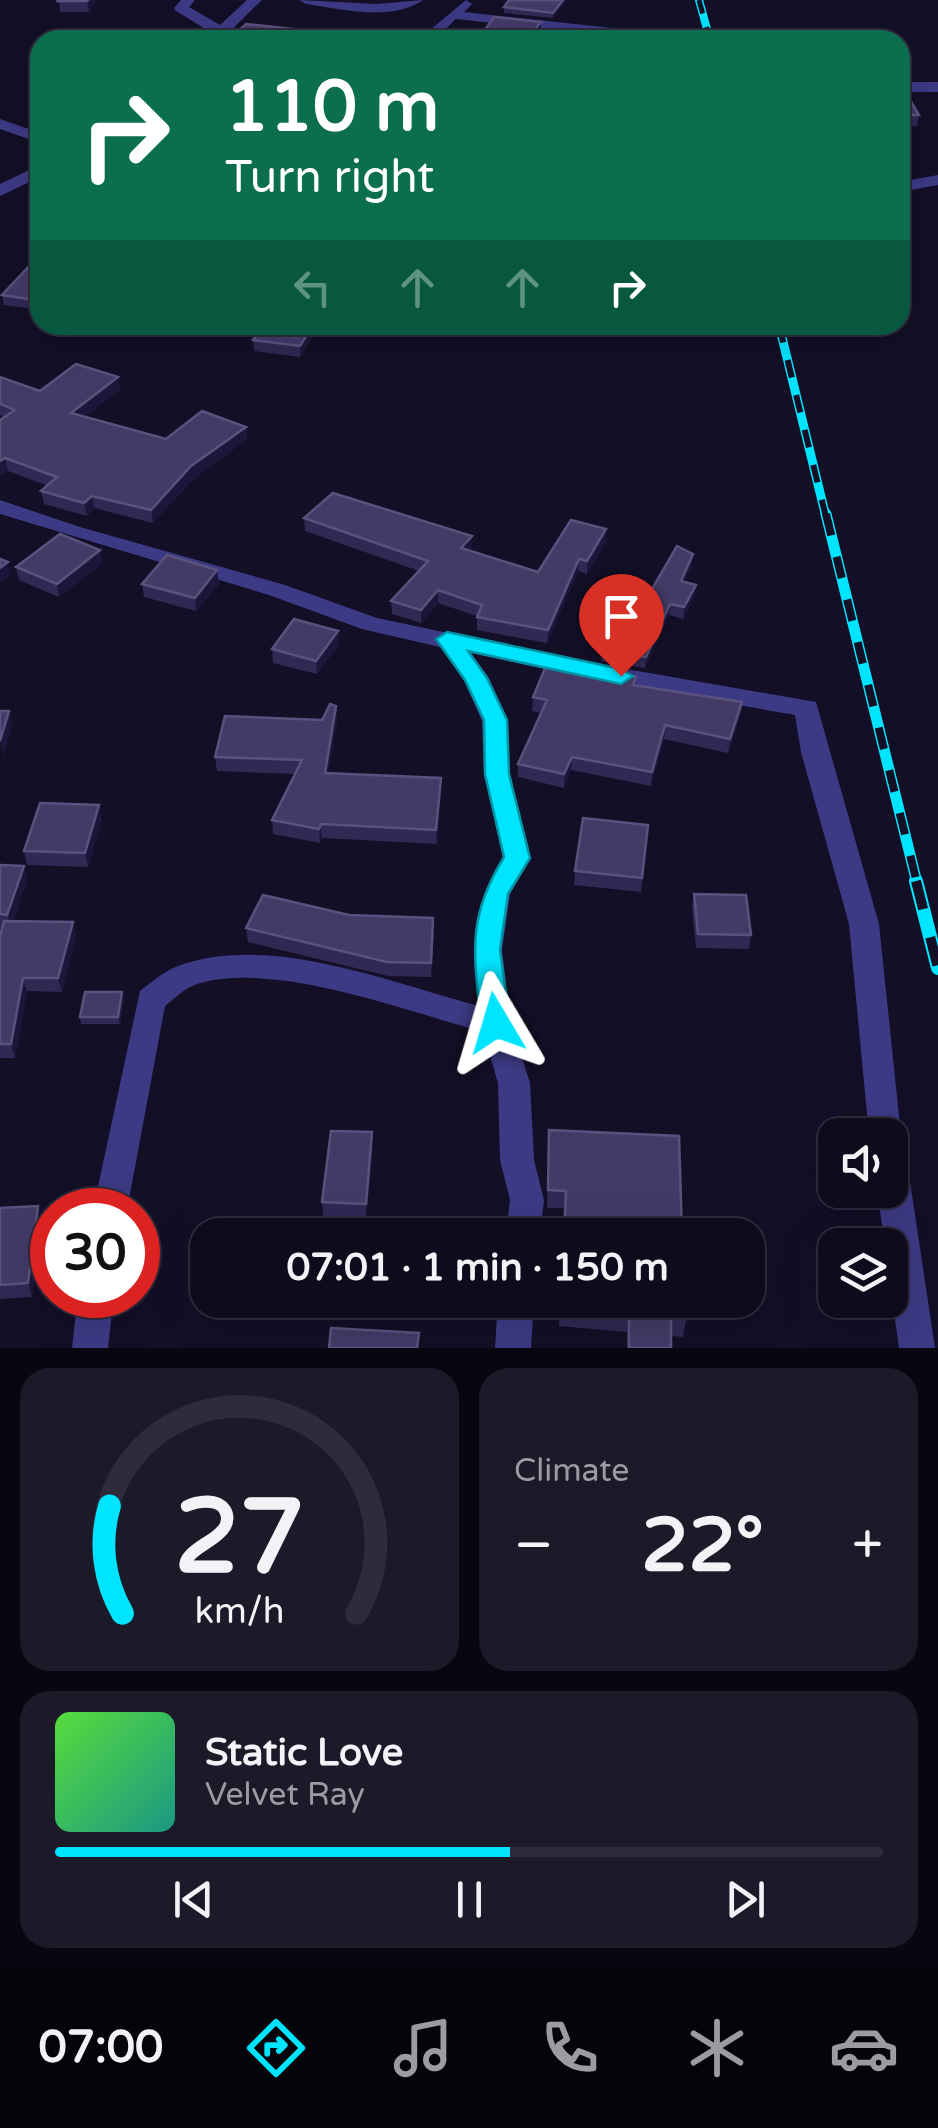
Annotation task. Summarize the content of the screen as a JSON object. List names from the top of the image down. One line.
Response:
{"page":{"turn":["110 m","Turn right"],"limit":"30","trip":"07:01 · 1 min · 150 m","tile":"Climate","heat":["−","22°","+"],"song":["Static Love","Velvet Ray"],"tabs":"07:00","gauge":["27","km/h"]}}
